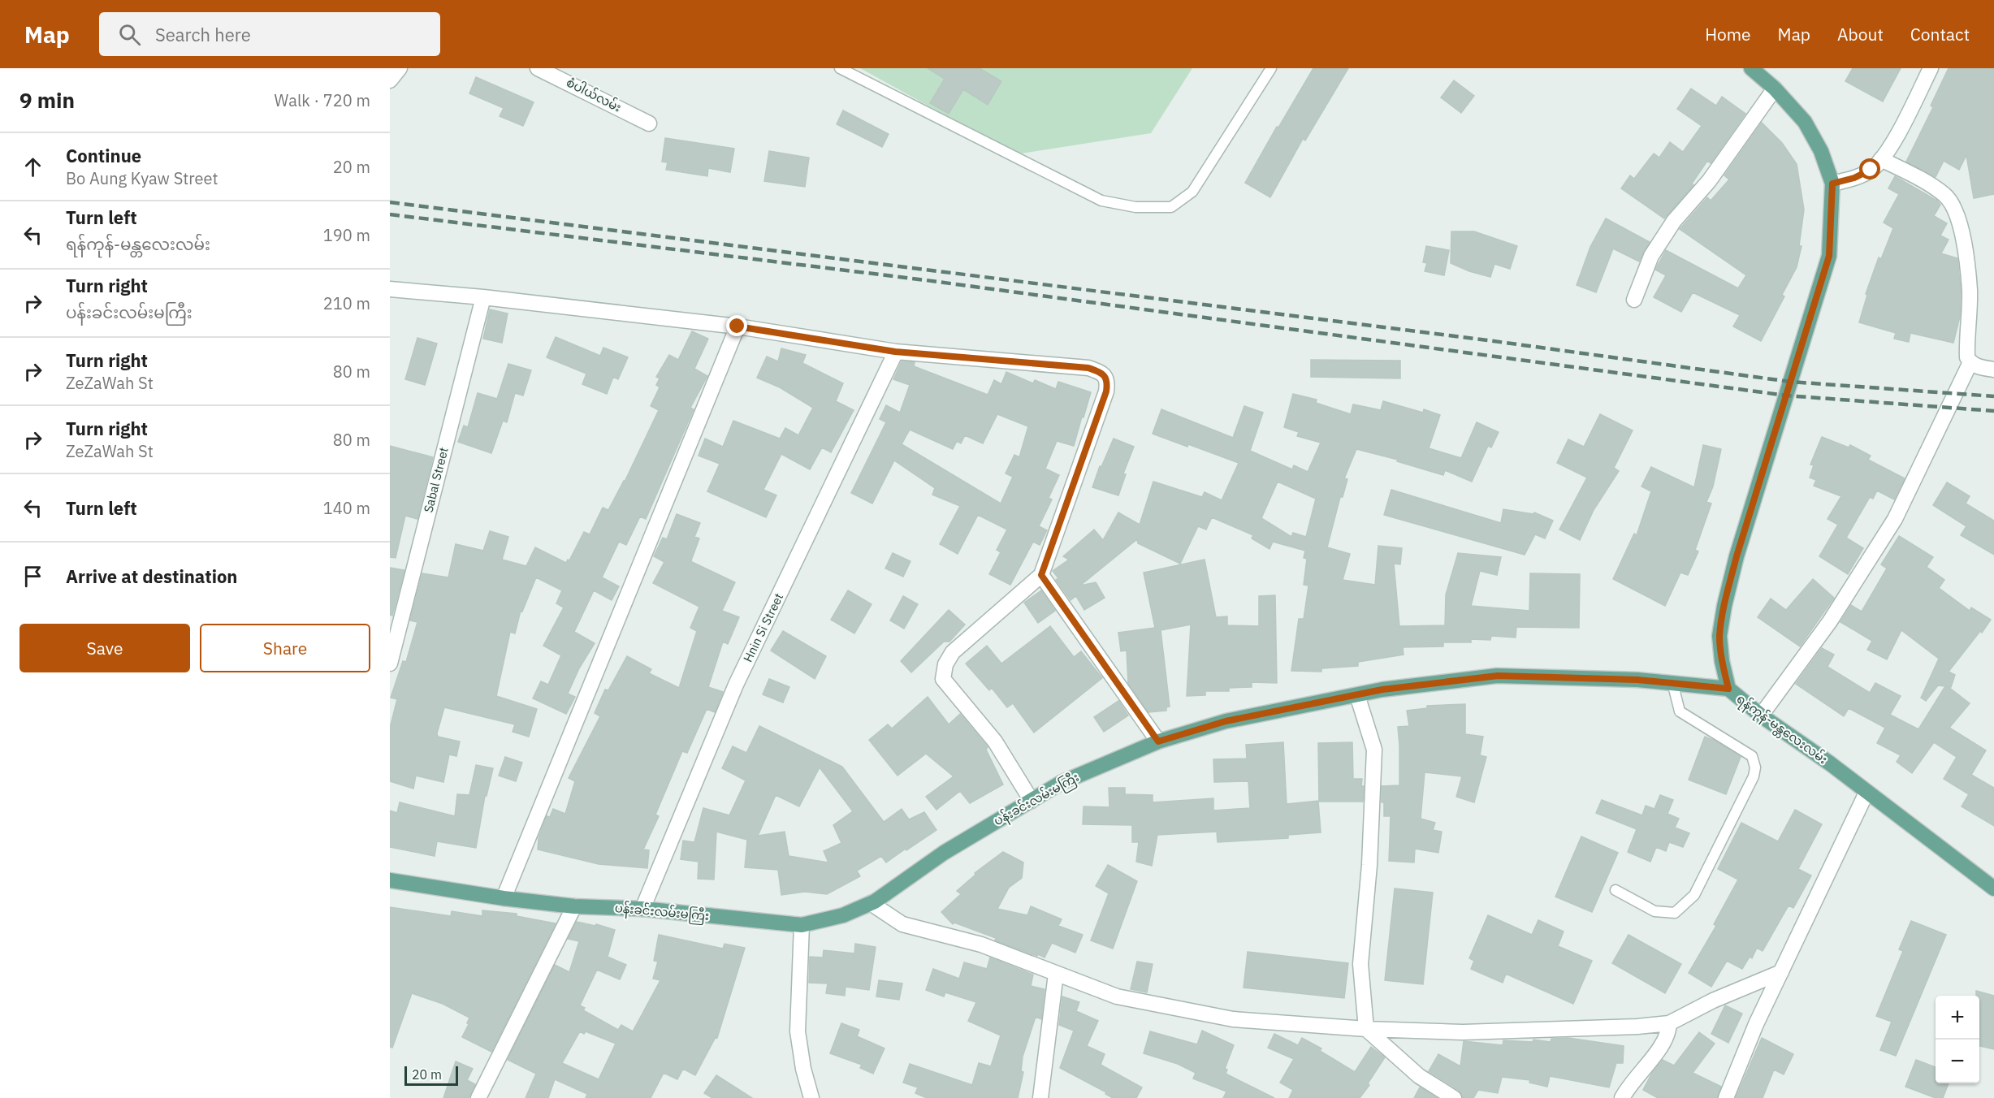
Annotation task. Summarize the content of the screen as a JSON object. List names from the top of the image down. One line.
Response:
{"streets":{"main road":["ရန်ကုန်-မန္တလေးလမ်း","ပန်းခင်းလမ်းမကြီး"],"street":["စံပါယ်လမ်း","Sabal Street","Hnin Si Street"]},"crossings":[["Hnin Si Street","ပန်းခင်းလမ်းမကြီး"],["ရန်ကုန်-မန္တလေးလမ်း","ပန်းခင်းလမ်းမကြီး"]],"scale_bar":"20 m","page":{"header":"Map","search":"Search here","nav":["Home","Map","About","Contact"],"heading":["9 min","Walk · 720 m"],"list":[["Continue","Bo Aung Kyaw Street","20 m"],["Turn left","ရန်ကုန်-မန္တလေးလမ်း","190 m"],["Turn right","ပန်းခင်းလမ်းမကြီး","210 m"],["Turn right","ZeZaWah St","80 m"],["Turn right","ZeZaWah St","80 m"],["Turn left","140 m"],"Arrive at destination"],"buttons":["Save","Share"],"map_buttons":["+","−"],"scale":"20 m"}}
